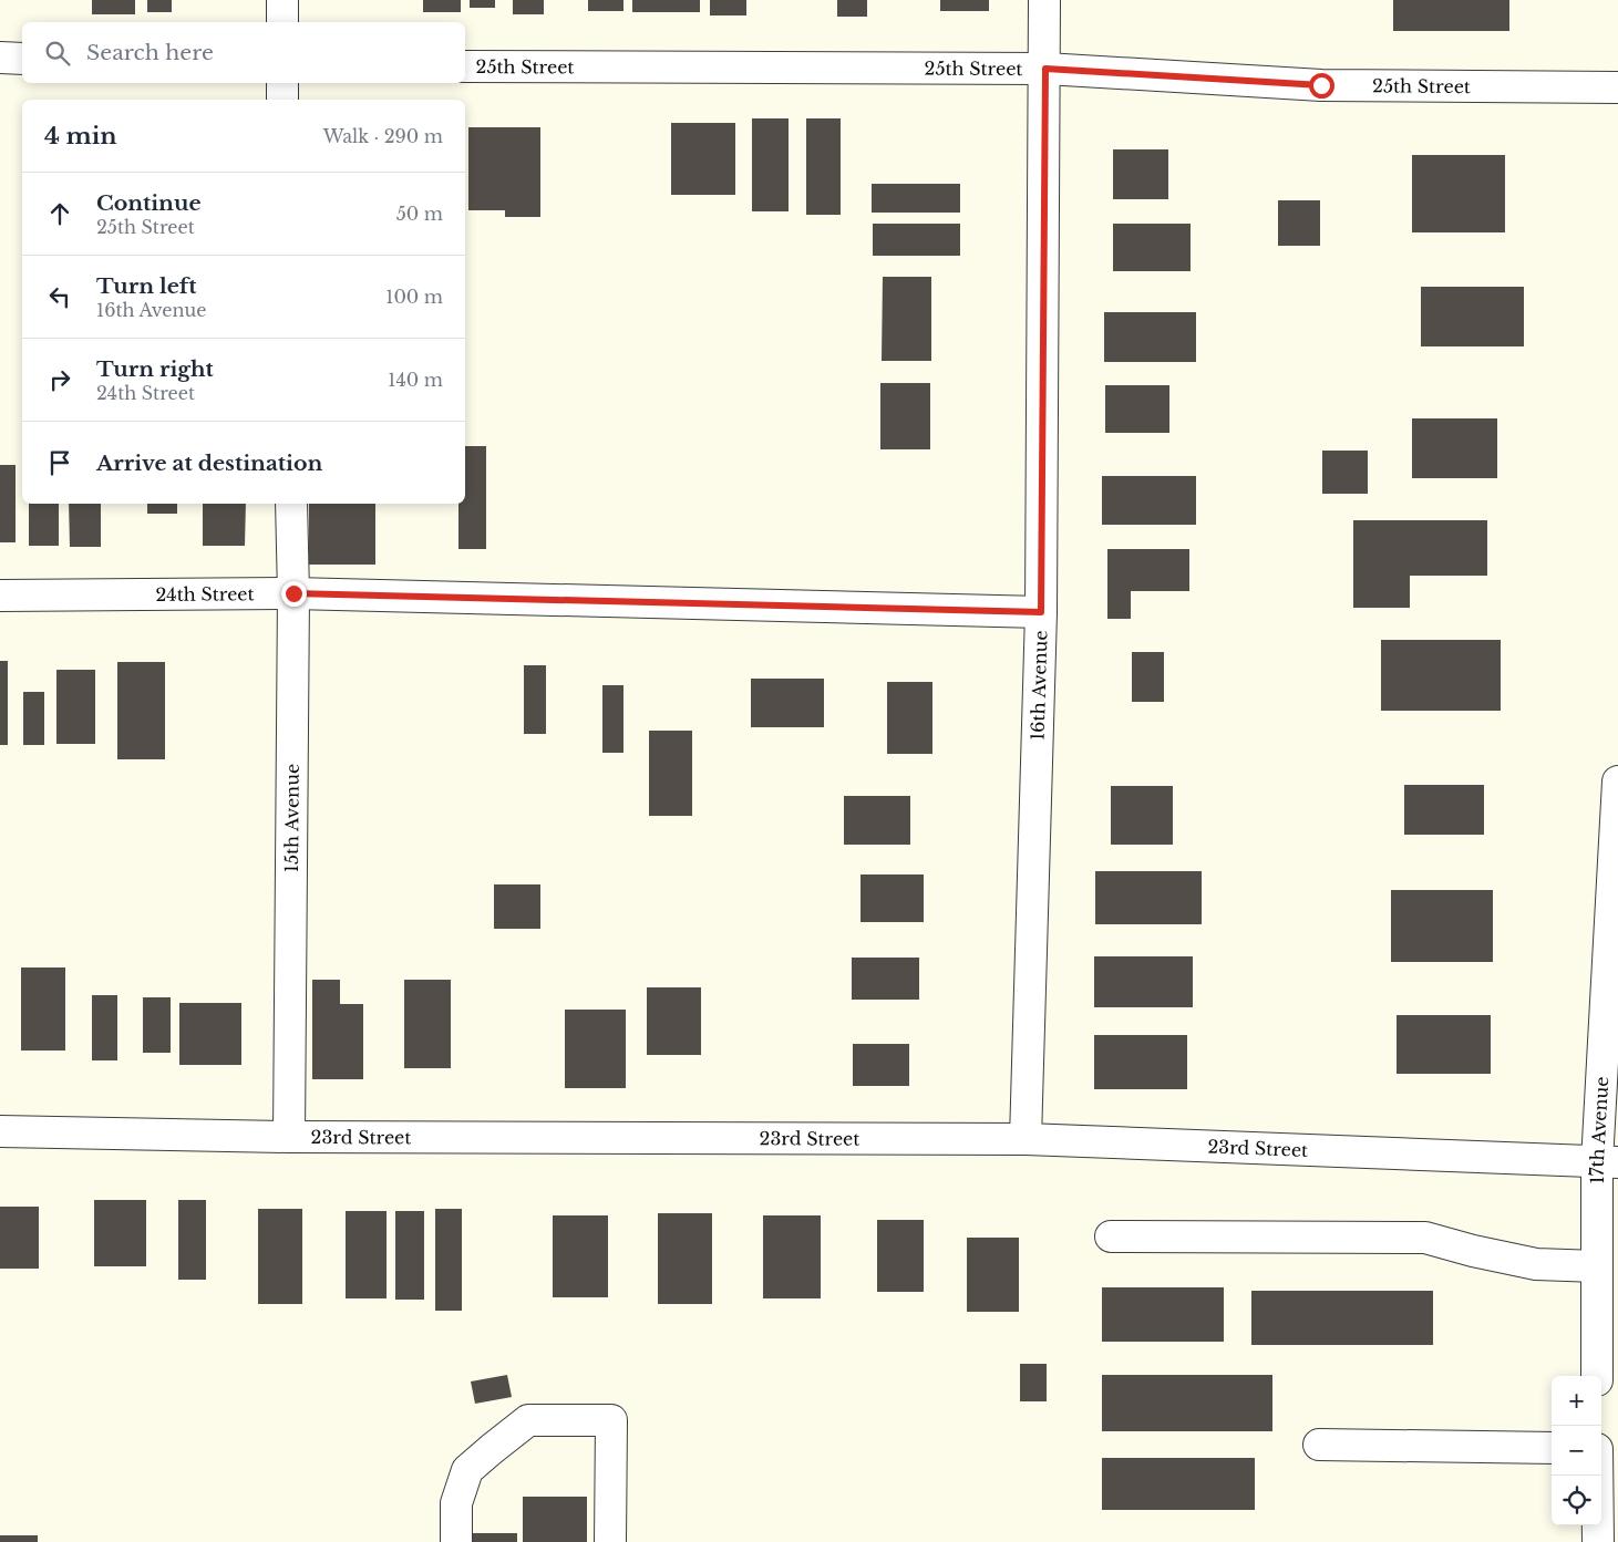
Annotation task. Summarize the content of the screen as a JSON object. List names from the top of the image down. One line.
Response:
{"streets":{"street":["25th Street","24th Street","16th Avenue","15th Avenue","17th Avenue","23rd Street"]},"crossings":[["25th Street","16th Avenue"],["24th Street","16th Avenue"],["24th Street","15th Avenue"],["16th Avenue","23rd Street"],["15th Avenue","23rd Street"],["17th Avenue","23rd Street"]],"page":{"search":"Search here","heading":["4 min","Walk · 290 m"],"list":[["Continue","25th Street","50 m"],["Turn left","16th Avenue","100 m"],["Turn right","24th Street","140 m"],"Arrive at destination"],"map_buttons":["+","−"]}}
